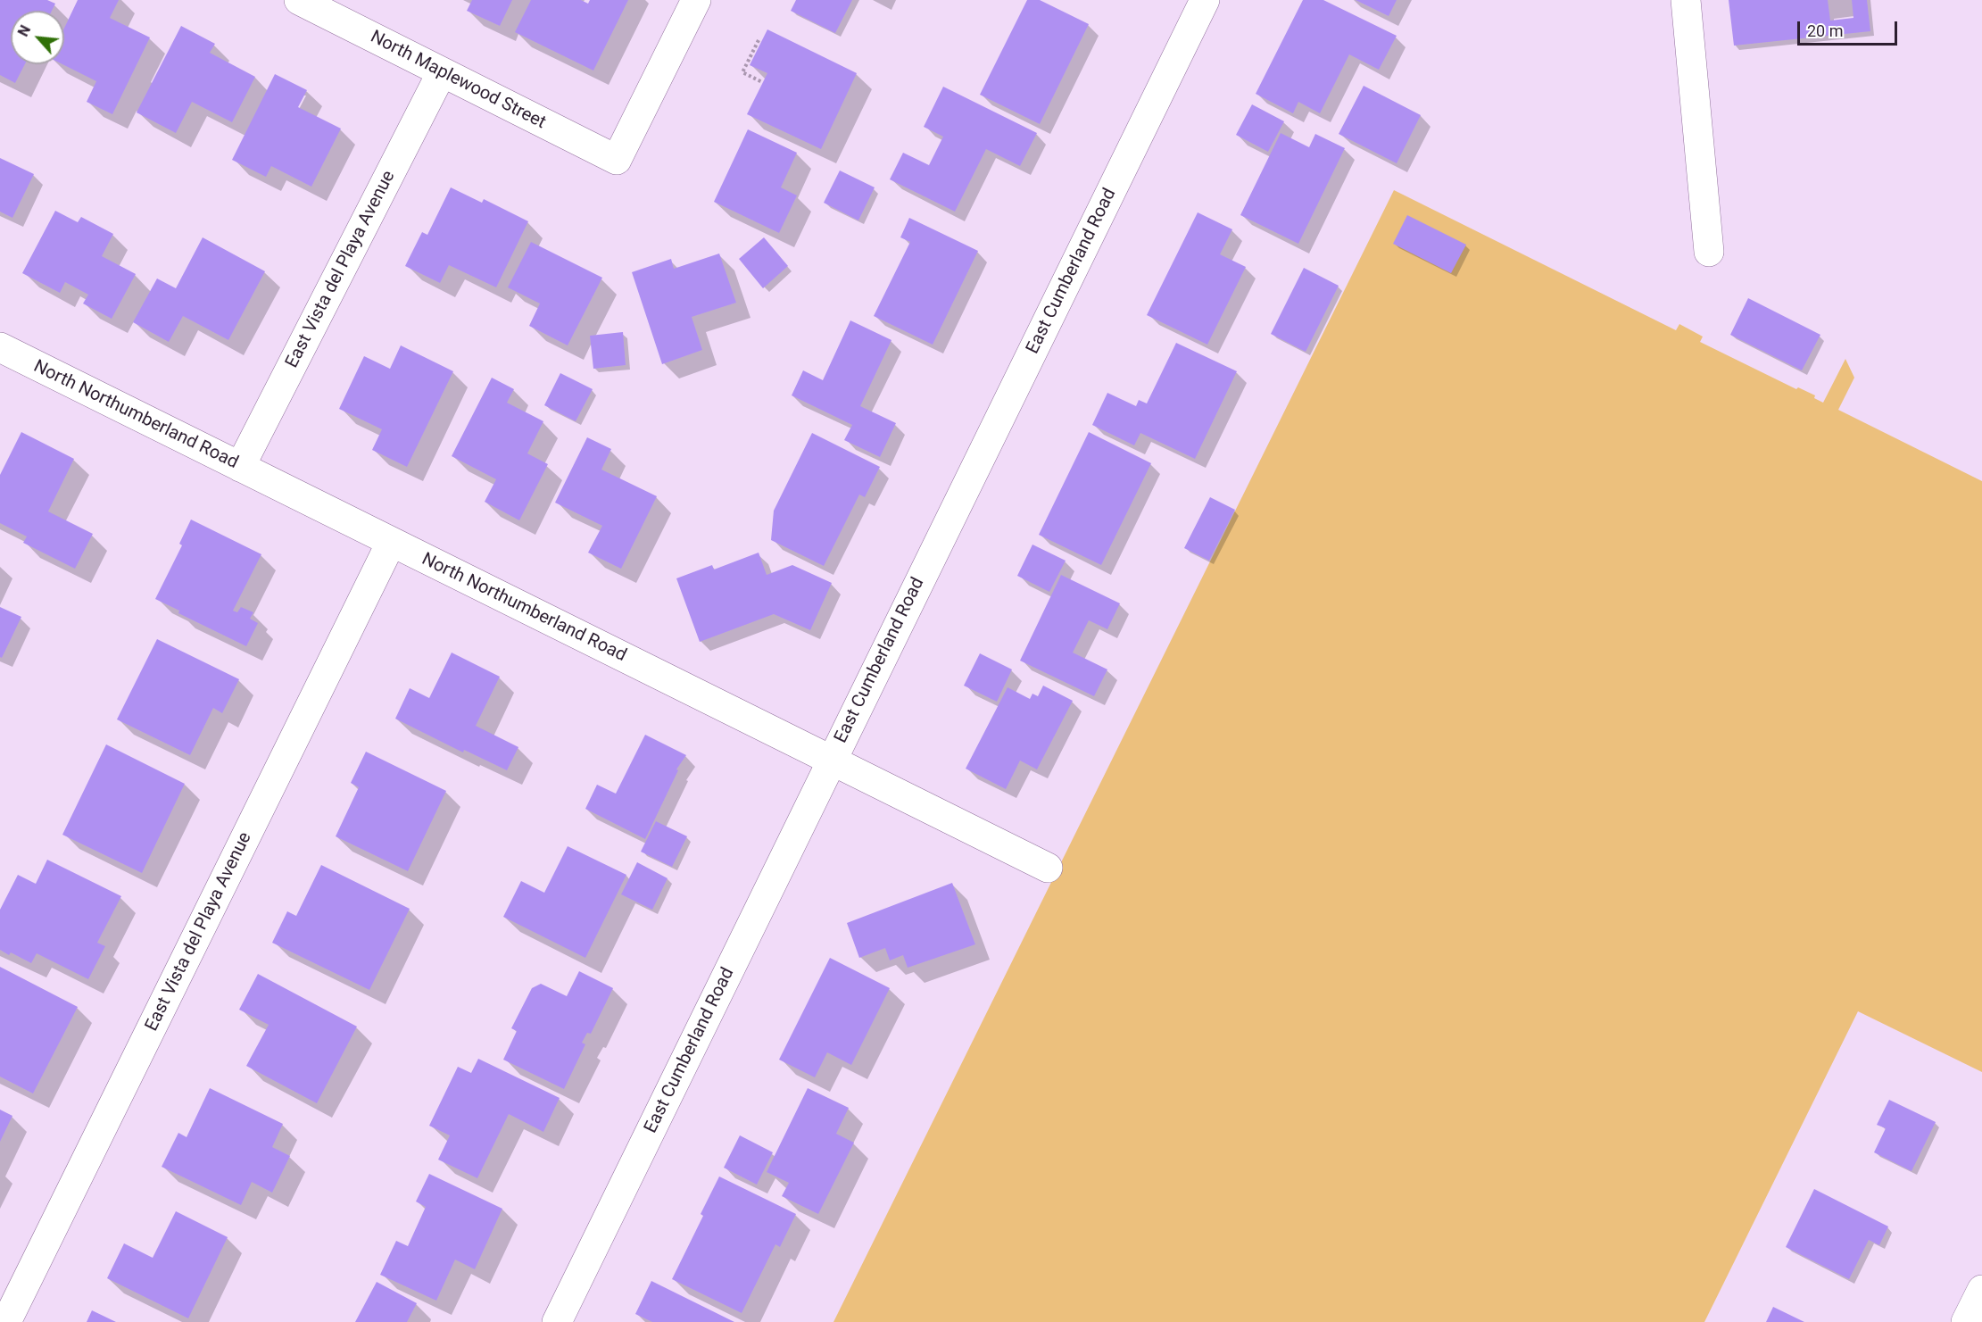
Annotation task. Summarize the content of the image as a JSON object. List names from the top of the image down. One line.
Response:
{"streets":{"street":["North Maplewood Street","East Vista del Playa Avenue","East Cumberland Road","North Northumberland Road"]},"crossings":[["North Maplewood Street","East Vista del Playa Avenue"],["East Vista del Playa Avenue","North Northumberland Road"],["East Cumberland Road","North Northumberland Road"]],"scale_bar":"20 m","north":"top left"}
